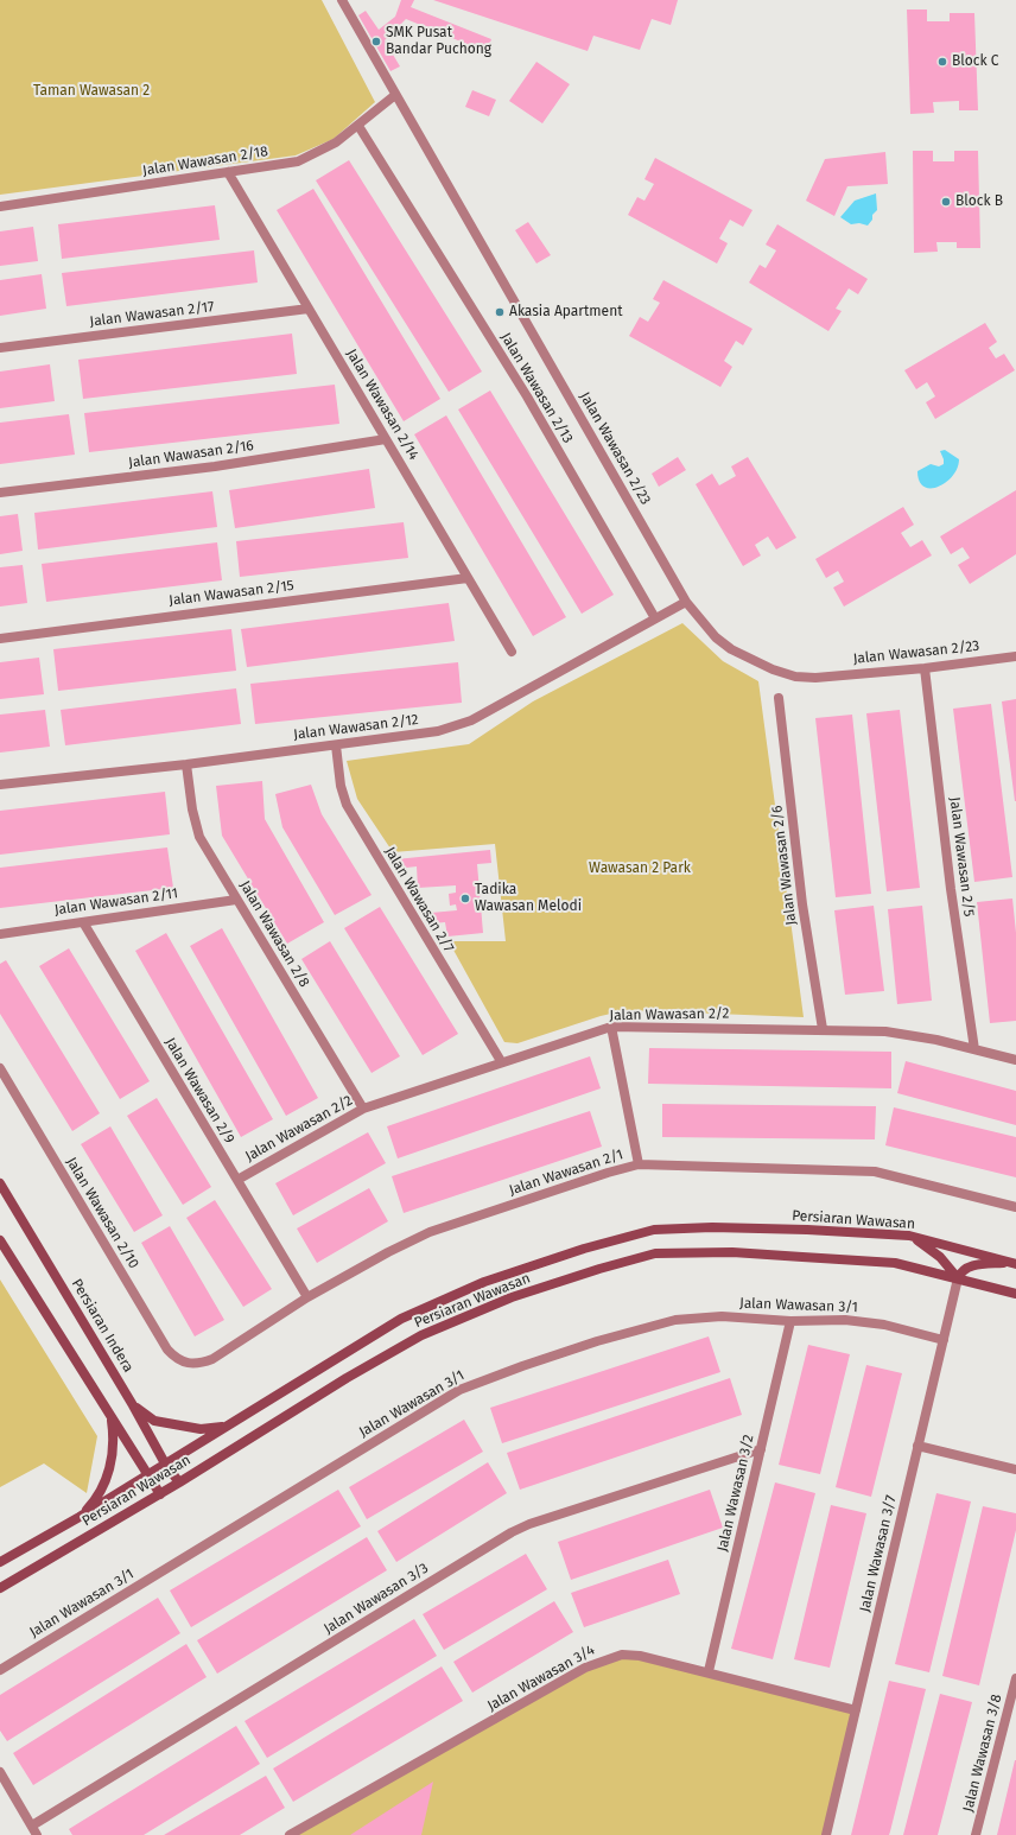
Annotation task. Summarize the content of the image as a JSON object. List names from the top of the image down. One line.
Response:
{"streets":{"main road":["Persiaran Wawasan","Persiaran Indera"],"street":["Jalan Wawasan 2/18","Jalan Wawasan 2/17","Jalan Wawasan 2/13","Jalan Wawasan 2/14","Jalan Wawasan 2/23","Jalan Wawasan 2/16","Jalan Wawasan 2/15","Jalan Wawasan 2/12","Jalan Wawasan 2/5","Jalan Wawasan 2/6","Jalan Wawasan 2/7","Jalan Wawasan 2/11","Jalan Wawasan 2/8","Jalan Wawasan 2/2","Jalan Wawasan 2/9","Jalan Wawasan 2/1","Jalan Wawasan 2/10","Jalan Wawasan 3/1","Jalan Wawasan 3/2","Jalan Wawasan 3/7","Jalan Wawasan 3/3","Jalan Wawasan 3/4","Jalan Wawasan 3/8"]},"crossings":[["Jalan Wawasan 2/18","Jalan Wawasan 2/13"],["Jalan Wawasan 2/18","Jalan Wawasan 2/14"],["Jalan Wawasan 2/18","Jalan Wawasan 2/23"],["Jalan Wawasan 2/17","Jalan Wawasan 2/14"],["Jalan Wawasan 2/13","Jalan Wawasan 2/12"],["Jalan Wawasan 2/14","Jalan Wawasan 2/16"],["Jalan Wawasan 2/14","Jalan Wawasan 2/15"],["Jalan Wawasan 2/23","Jalan Wawasan 2/12"],["Jalan Wawasan 2/23","Jalan Wawasan 2/5"],["Jalan Wawasan 2/12","Jalan Wawasan 2/7"],["Jalan Wawasan 2/12","Jalan Wawasan 2/8"],["Jalan Wawasan 2/5","Jalan Wawasan 2/2"],["Jalan Wawasan 2/6","Jalan Wawasan 2/2"],["Jalan Wawasan 2/7","Jalan Wawasan 2/2"],["Jalan Wawasan 2/11","Jalan Wawasan 2/8"],["Jalan Wawasan 2/11","Jalan Wawasan 2/9"],["Jalan Wawasan 2/8","Jalan Wawasan 2/2"],["Jalan Wawasan 2/2","Jalan Wawasan 2/9"],["Jalan Wawasan 2/9","Jalan Wawasan 2/1"],["Jalan Wawasan 2/1","Jalan Wawasan 2/10"],["Persiaran Wawasan","Persiaran Indera"],["Persiaran Wawasan","Jalan Wawasan 3/7"],["Jalan Wawasan 3/1","Jalan Wawasan 3/2"],["Jalan Wawasan 3/1","Jalan Wawasan 3/7"],["Jalan Wawasan 3/2","Jalan Wawasan 3/3"],["Jalan Wawasan 3/2","Jalan Wawasan 3/4"],["Jalan Wawasan 3/7","Jalan Wawasan 3/4"]],"parks":["Taman Wawasan 2","Wawasan 2 Park"],"places":["SMK Pusat Bandar Puchong","Block C","Block B","Akasia Apartment","Tadika Wawasan Melodi"]}
